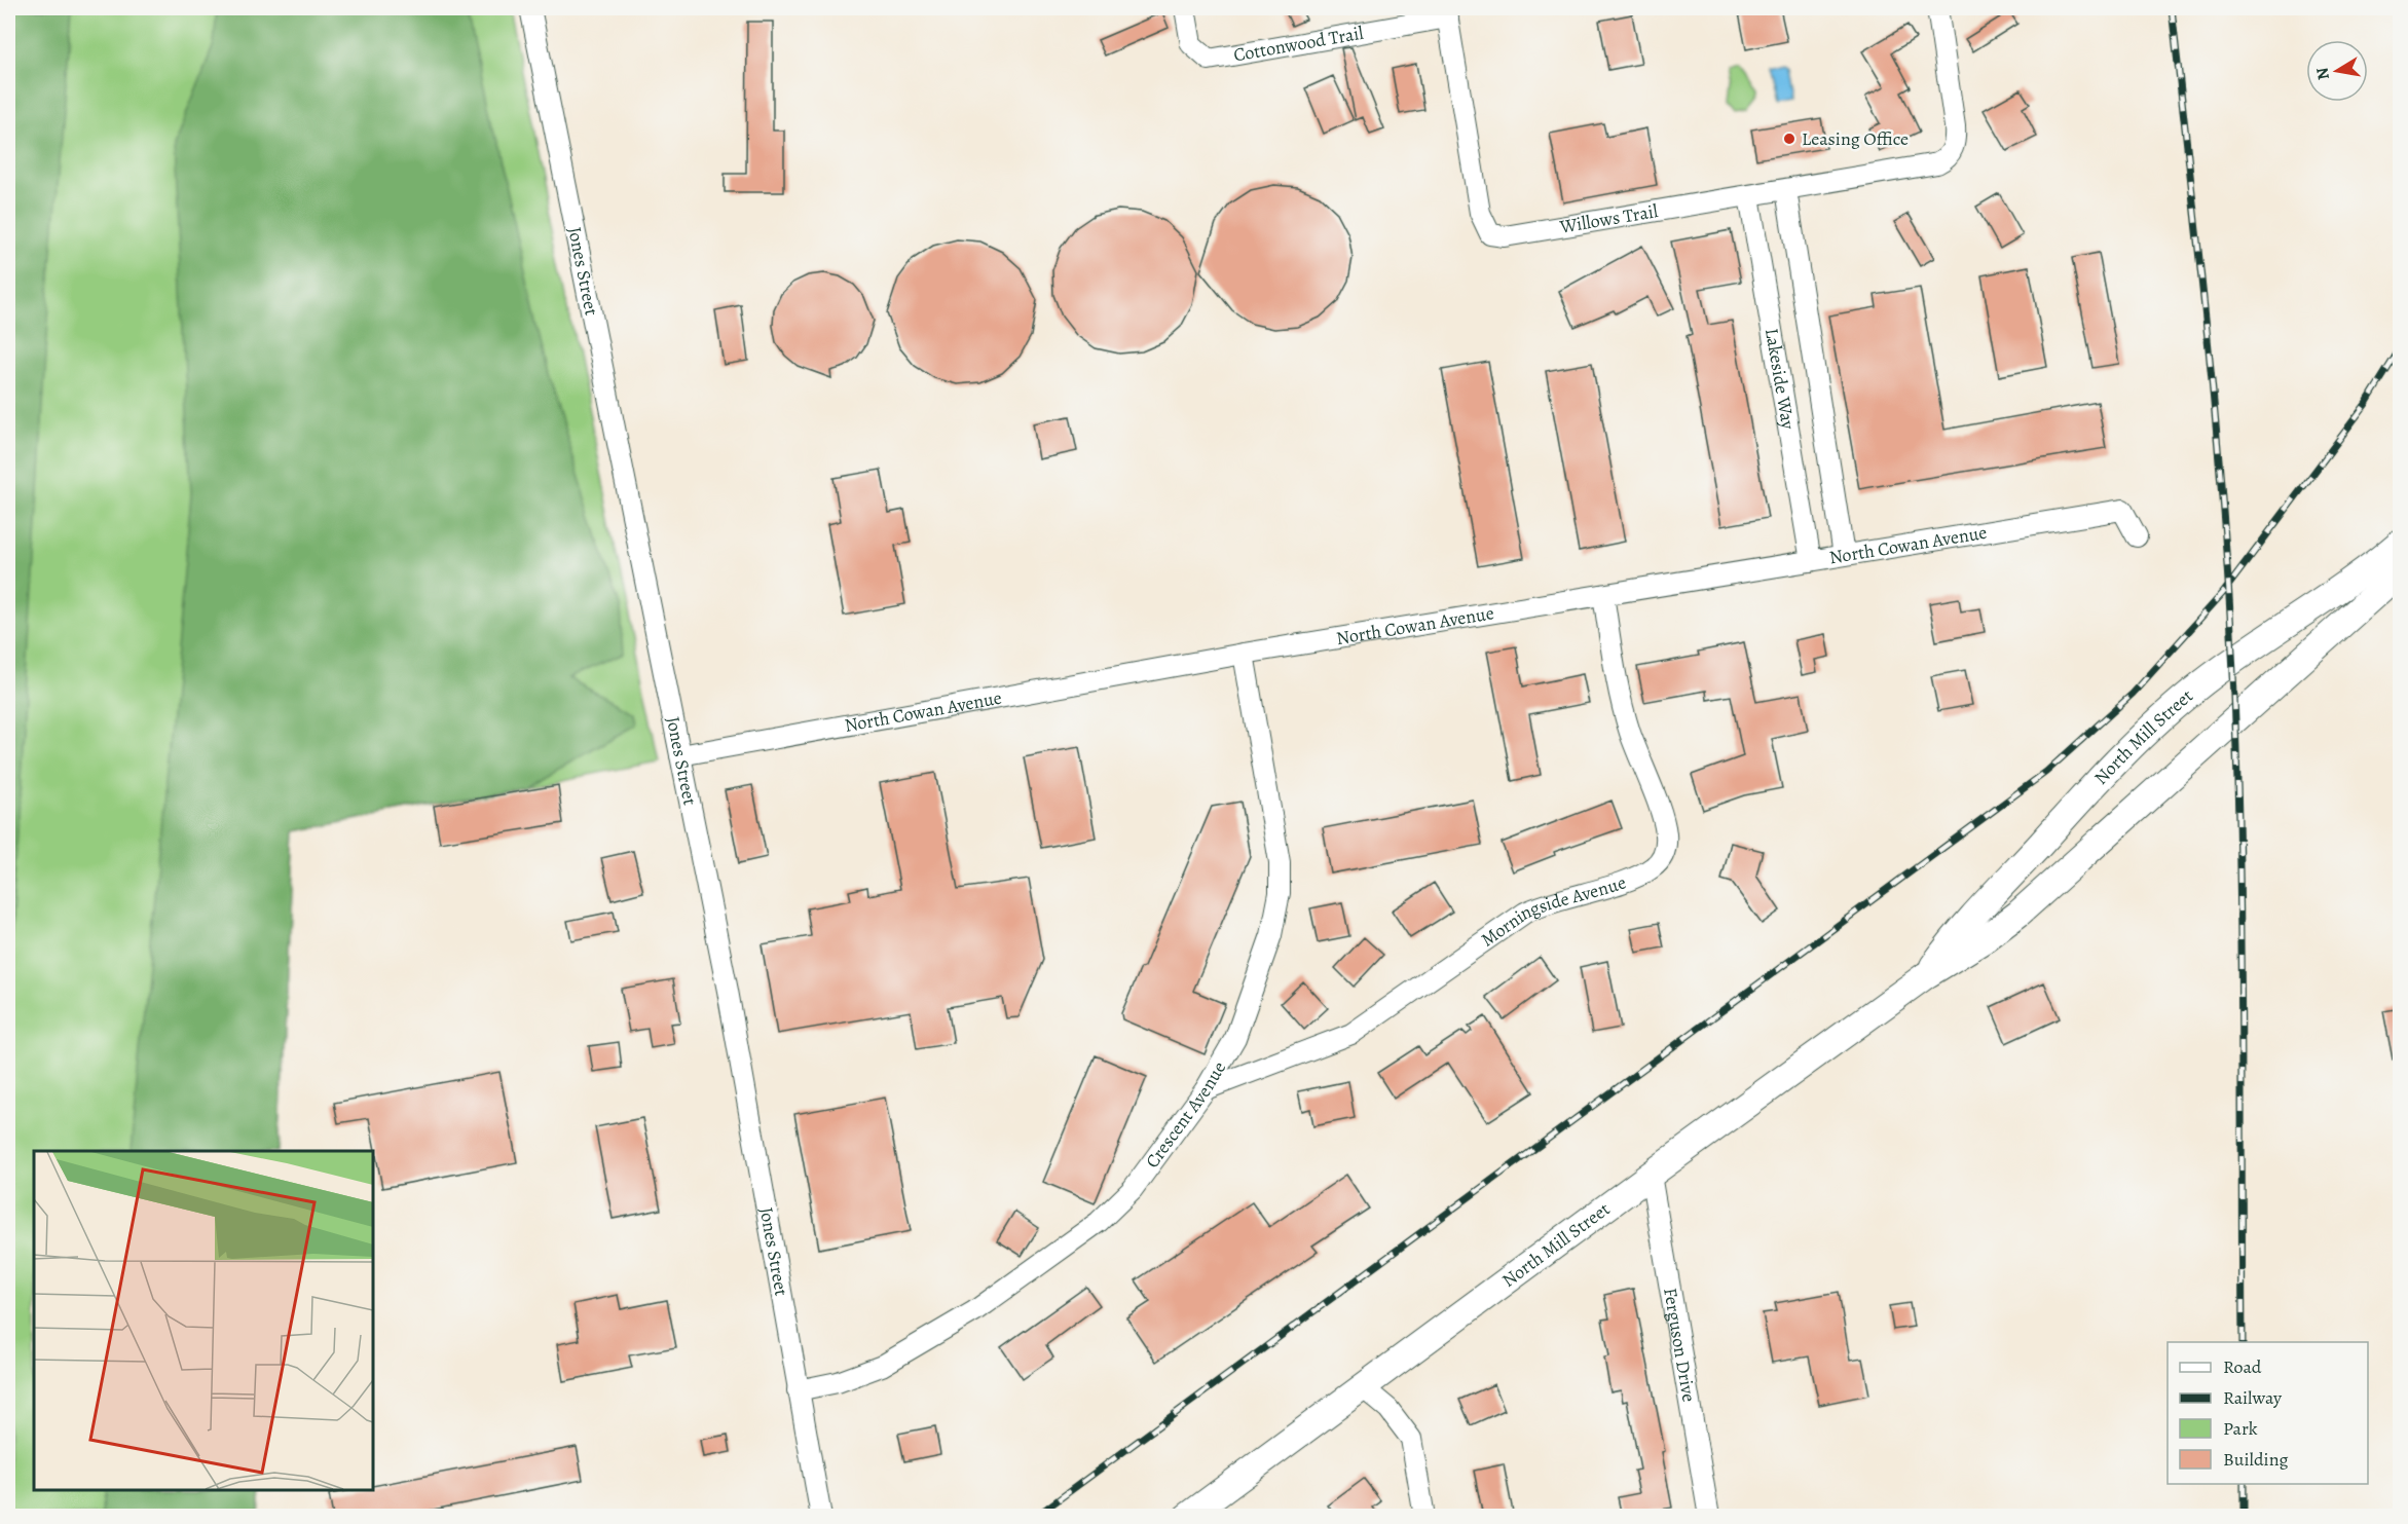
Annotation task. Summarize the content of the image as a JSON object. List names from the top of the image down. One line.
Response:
{"streets":{"main road":["North Mill Street"],"street":["Cottonwood Trail","Willows Trail","Jones Street","Lakeside Way","North Cowan Avenue","Morningside Avenue","Crescent Avenue","Ferguson Drive"]},"crossings":[["Cottonwood Trail","Willows Trail"],["Willows Trail","Lakeside Way"],["Jones Street","North Cowan Avenue"],["Jones Street","Crescent Avenue"],["Lakeside Way","North Cowan Avenue"],["North Cowan Avenue","Morningside Avenue"],["North Cowan Avenue","Crescent Avenue"],["North Mill Street","Ferguson Drive"],["Morningside Avenue","Crescent Avenue"]],"places":["Leasing Office"],"legend":["Road","Railway","Park","Building"],"north":"left"}
